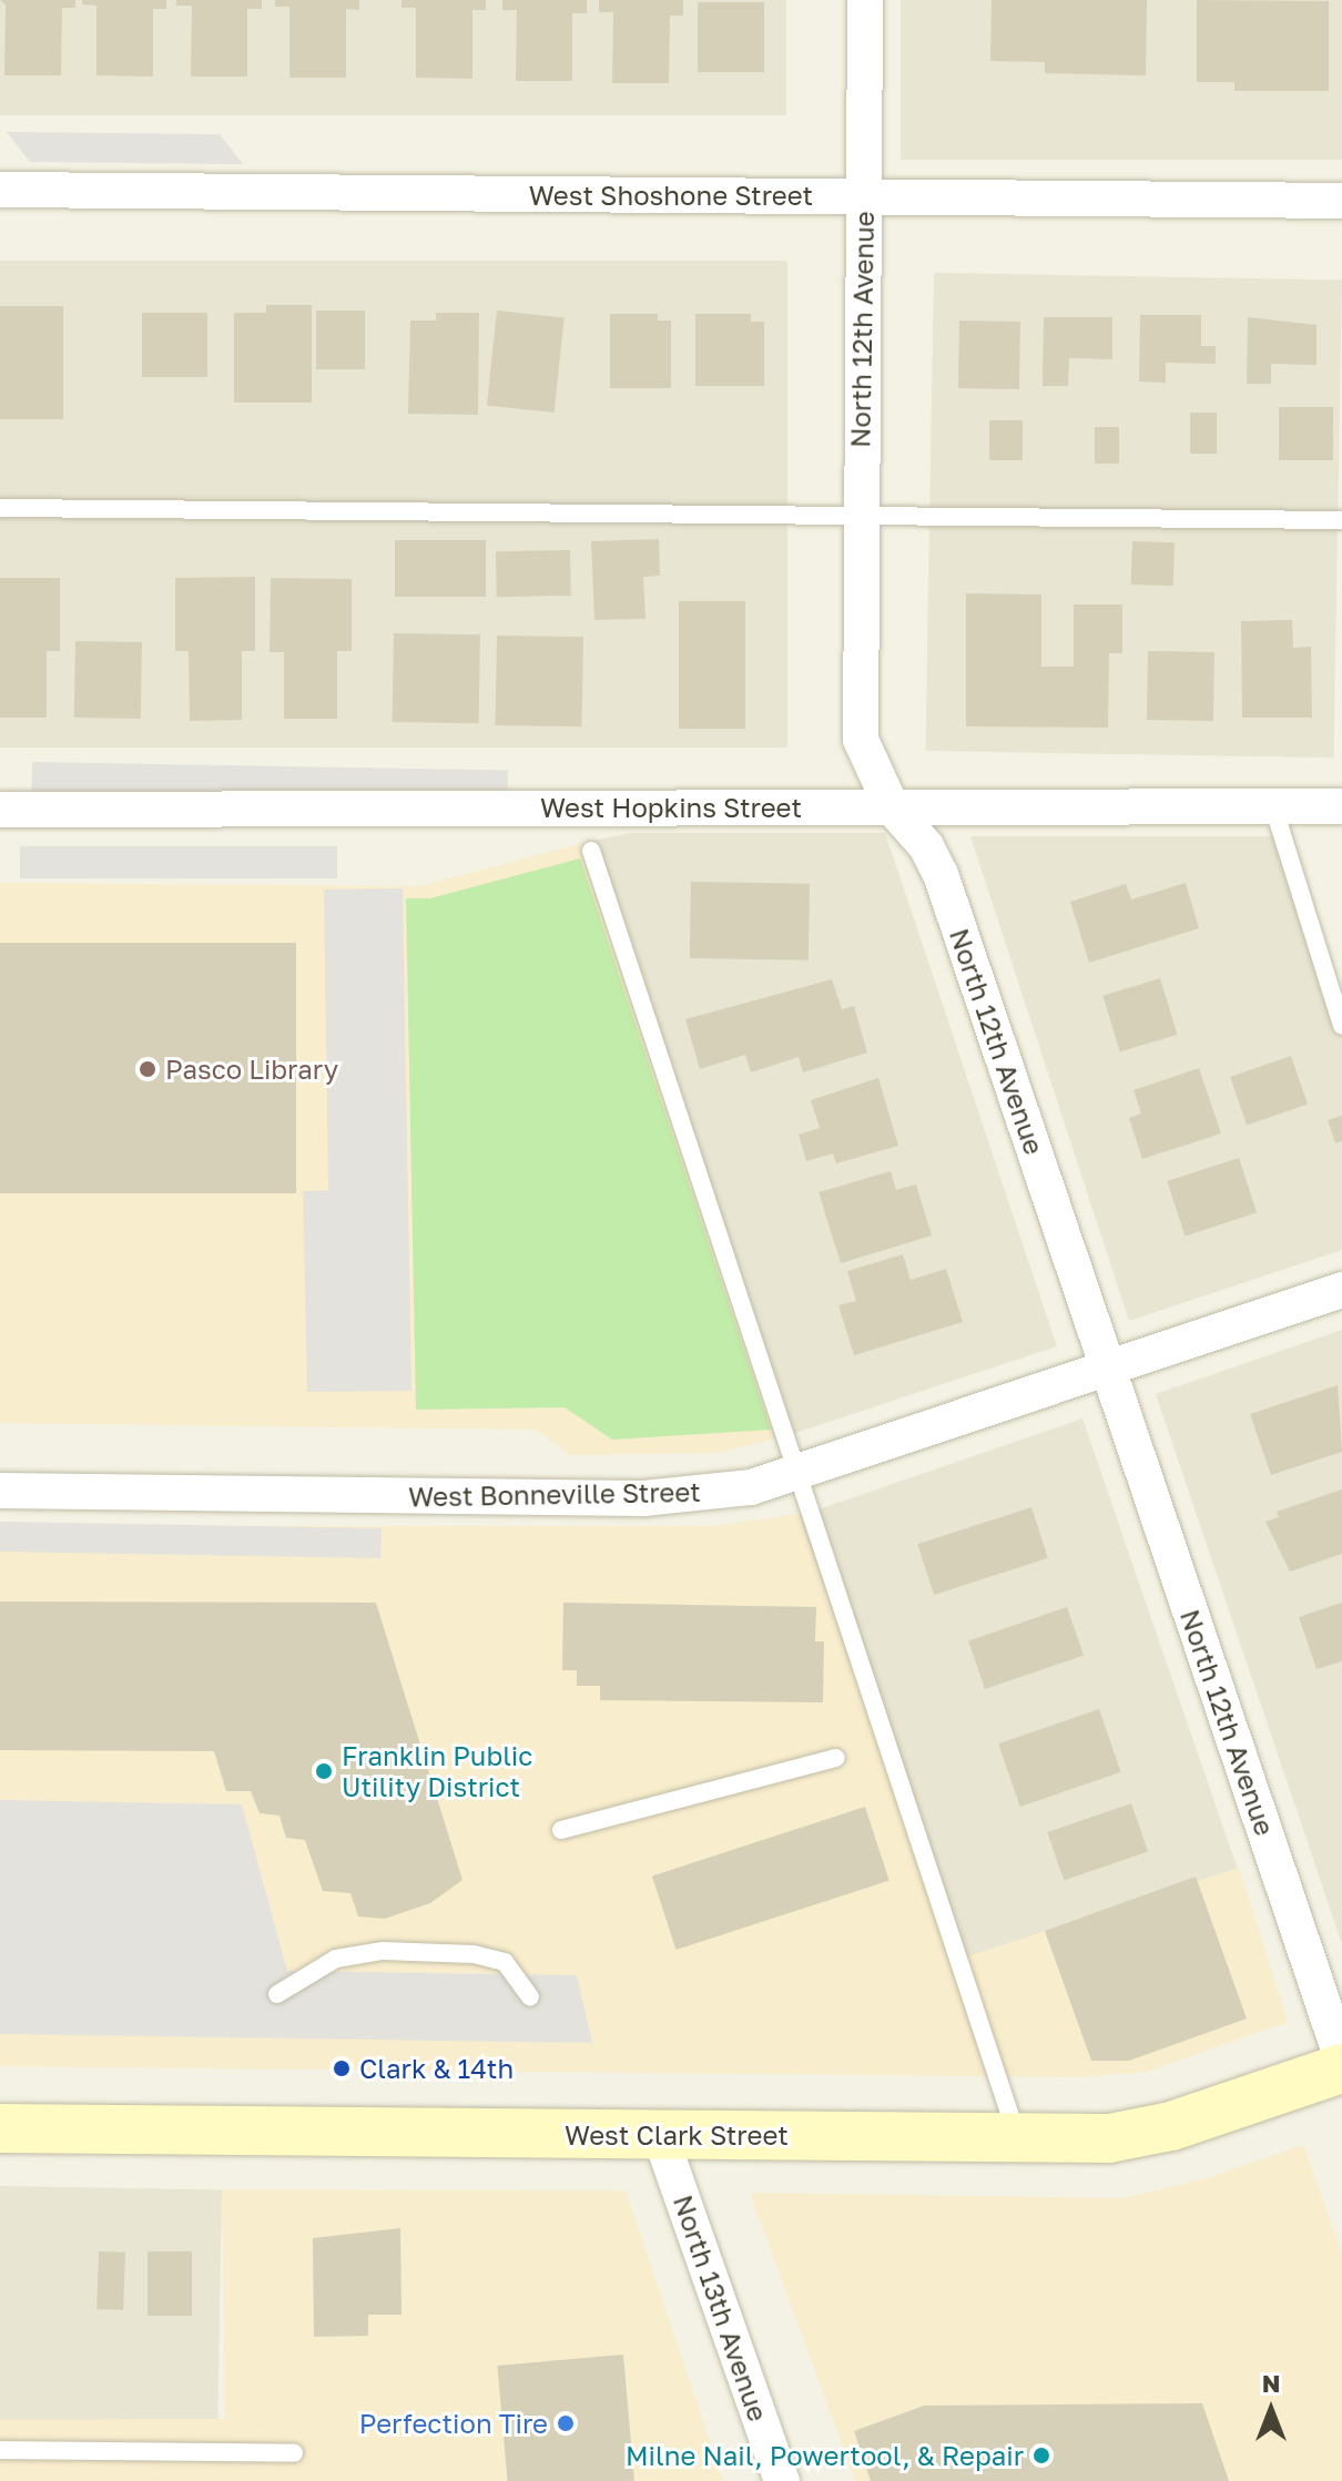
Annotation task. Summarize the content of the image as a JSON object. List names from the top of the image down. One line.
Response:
{"streets":{"street":["West Shoshone Street","North 12th Avenue","West Hopkins Street","West Bonneville Street","West Clark Street","North 13th Avenue"]},"crossings":[["West Shoshone Street","North 12th Avenue"],["North 12th Avenue","West Hopkins Street"],["North 12th Avenue","West Bonneville Street"],["West Clark Street","North 13th Avenue"]],"places":["Pasco Library","Franklin Public Utility District","Clark & 14th","Perfection Tire","Milne Nail, Powertool, & Repair"],"north":"top"}
